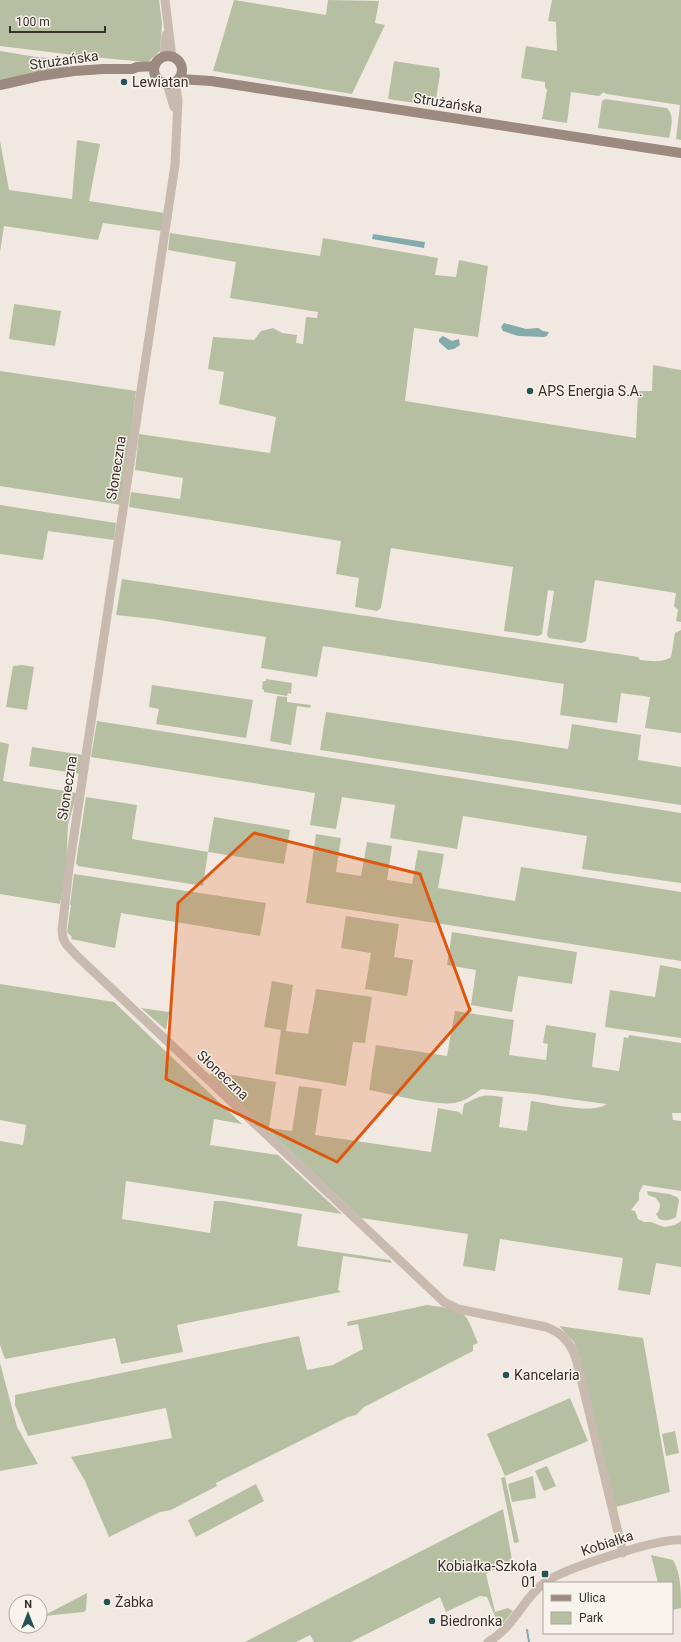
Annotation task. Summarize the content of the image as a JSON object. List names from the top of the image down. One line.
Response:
{"streets":{"main road":["Strużańska"],"street":["Słoneczna","Kobiałka"]},"crossings":[["Strużańska","Słoneczna"],["Słoneczna","Kobiałka"]],"places":{"other":["Lewiatan","APS Energia S.A.","Kancelaria","Żabka","Biedronka"],"transit":["Kobiałka-Szkoła 01"]},"legend":["Ulica","Park"],"scale_bar":"100 m","north":"top"}
